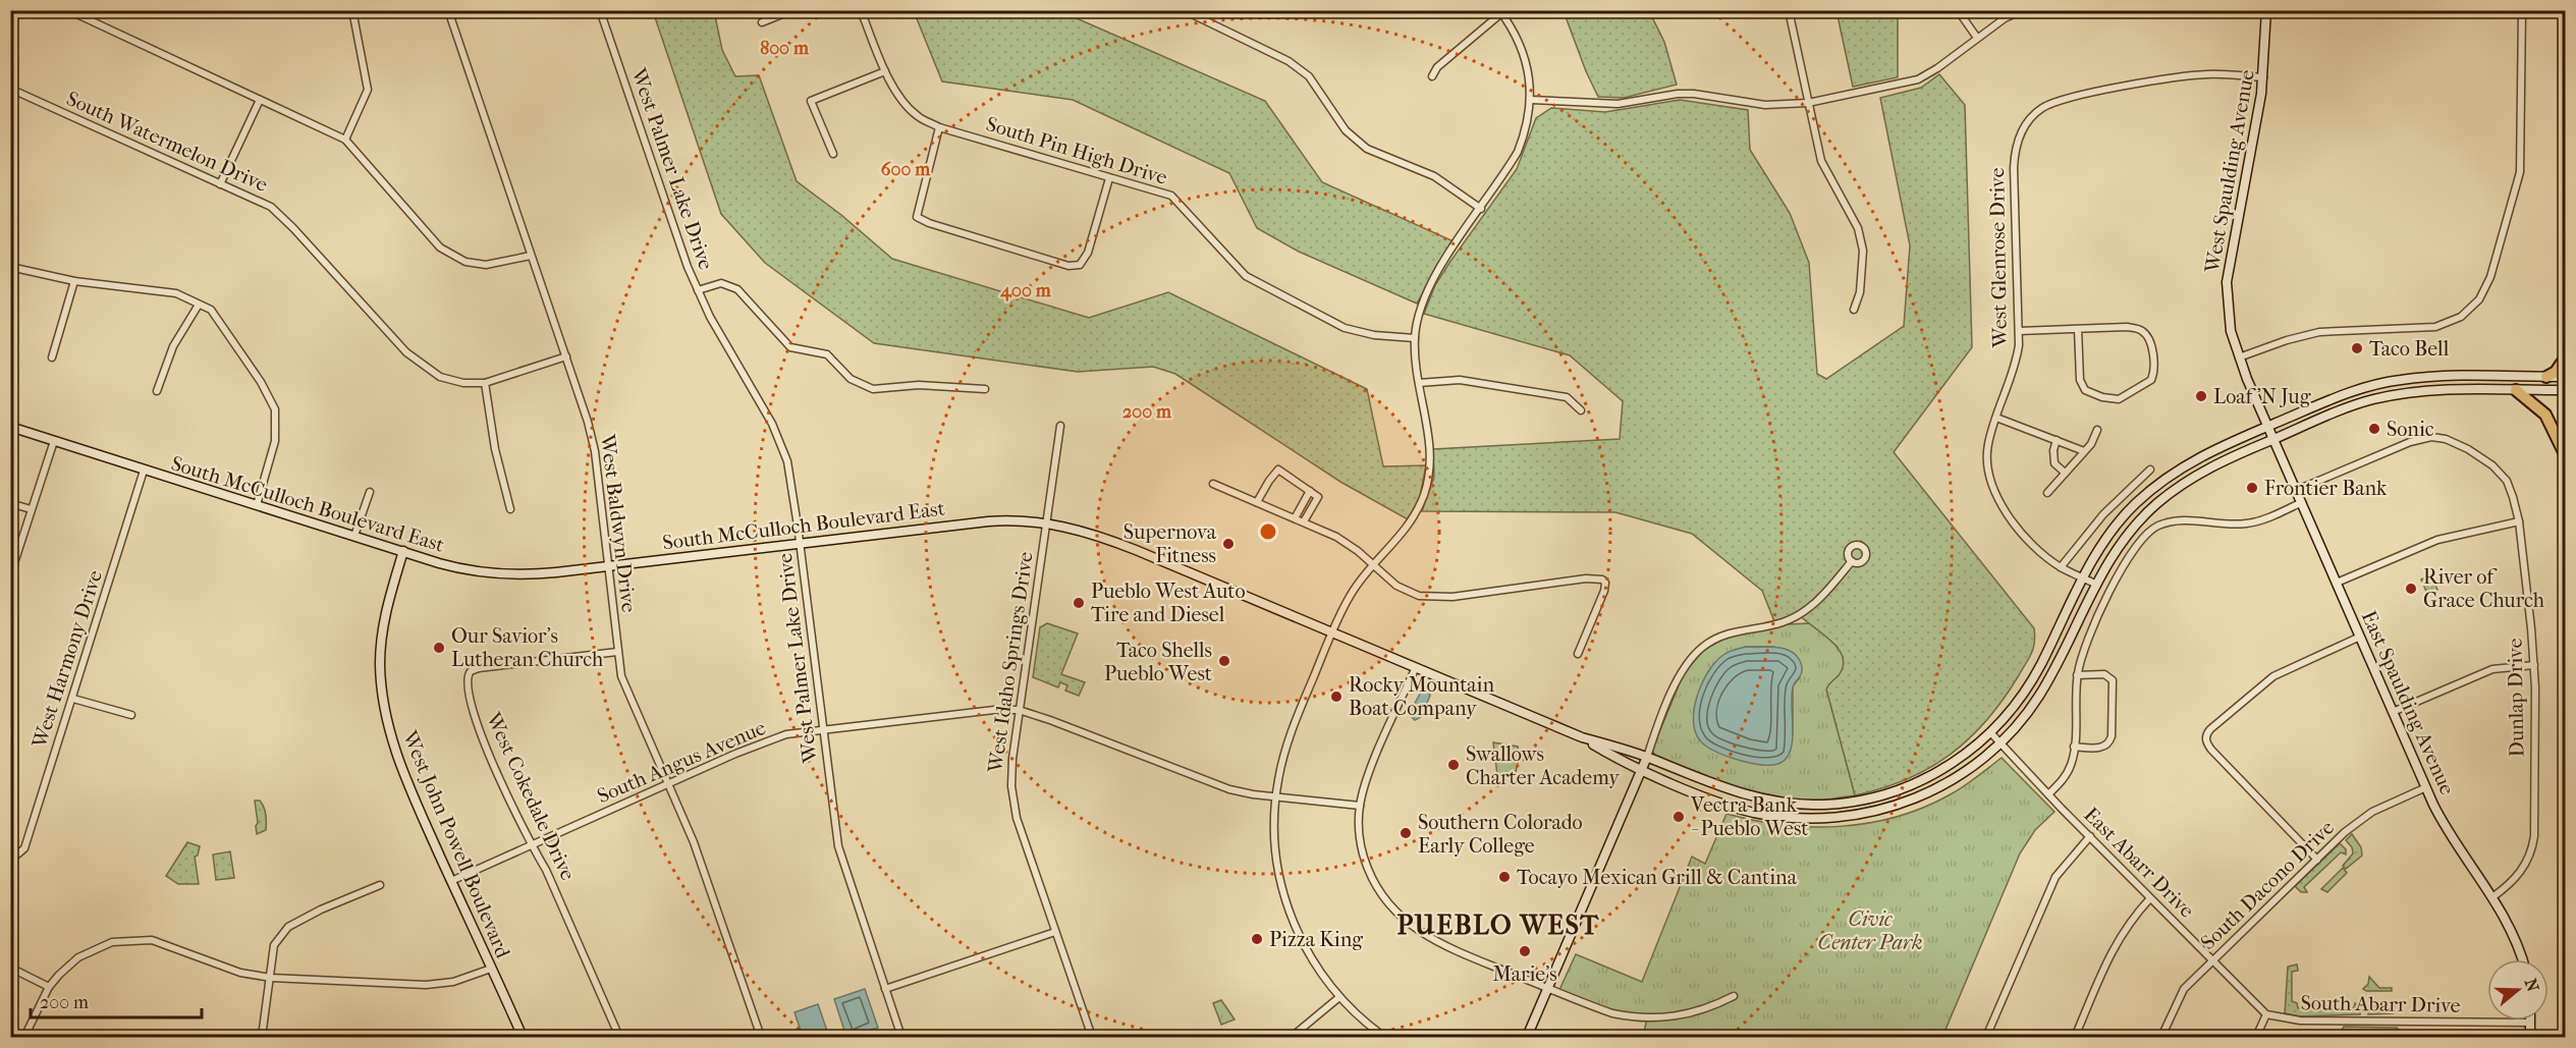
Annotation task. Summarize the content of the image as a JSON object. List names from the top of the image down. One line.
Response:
{"streets":{"main road":["West Spaulding Avenue","South McCulloch Boulevard East","East Spaulding Avenue","West John Powell Boulevard"],"street":["South Watermelon Drive","South Pin High Drive","West Palmer Lake Drive","West Glenrose Drive","West Baldwyn Drive","West Harmony Drive","West Idaho Springs Drive","Dunlap Drive","South Angus Avenue","West Cokedale Drive","East Abarr Drive","South Dacono Drive","South Abarr Drive"]},"crossings":[["South Watermelon Drive","West Baldwyn Drive"],["West Palmer Lake Drive","South McCulloch Boulevard East"],["West Palmer Lake Drive","South Angus Avenue"],["West Spaulding Avenue","West Glenrose Drive"],["West Spaulding Avenue","South McCulloch Boulevard East"],["West Spaulding Avenue","East Spaulding Avenue"],["West Glenrose Drive","South McCulloch Boulevard East"],["South McCulloch Boulevard East","West Baldwyn Drive"],["South McCulloch Boulevard East","West Harmony Drive"],["South McCulloch Boulevard East","West Idaho Springs Drive"],["South McCulloch Boulevard East","East Spaulding Avenue"],["South McCulloch Boulevard East","West John Powell Boulevard"],["South McCulloch Boulevard East","East Abarr Drive"],["West Baldwyn Drive","South Angus Avenue"],["West Baldwyn Drive","West Cokedale Drive"],["West Idaho Springs Drive","South Angus Avenue"],["Dunlap Drive","East Spaulding Avenue"],["East Spaulding Avenue","South Dacono Drive"],["South Angus Avenue","West Cokedale Drive"],["South Angus Avenue","West John Powell Boulevard"],["East Abarr Drive","South Dacono Drive"],["East Abarr Drive","South Abarr Drive"]],"districts":["PUEBLO WEST"],"parks":["Civic Center Park"],"places":["Taco Bell","Loaf 'N Jug","Sonic","Frontier Bank","Supernova Fitness","River of Grace Church","Pueblo West Auto Tire and Diesel","Our Savior's Lutheran Church","Taco Shells Pueblo West","Rocky Mountain Boat Company","Swallows Charter Academy","Vectra Bank - Pueblo West","Southern Colorado Early College","Tocayo Mexican Grill & Cantina","Pizza King","Marie's"],"scale_bar":"200 m","north":"right","rings":["800 m","600 m","400 m","200 m"]}
